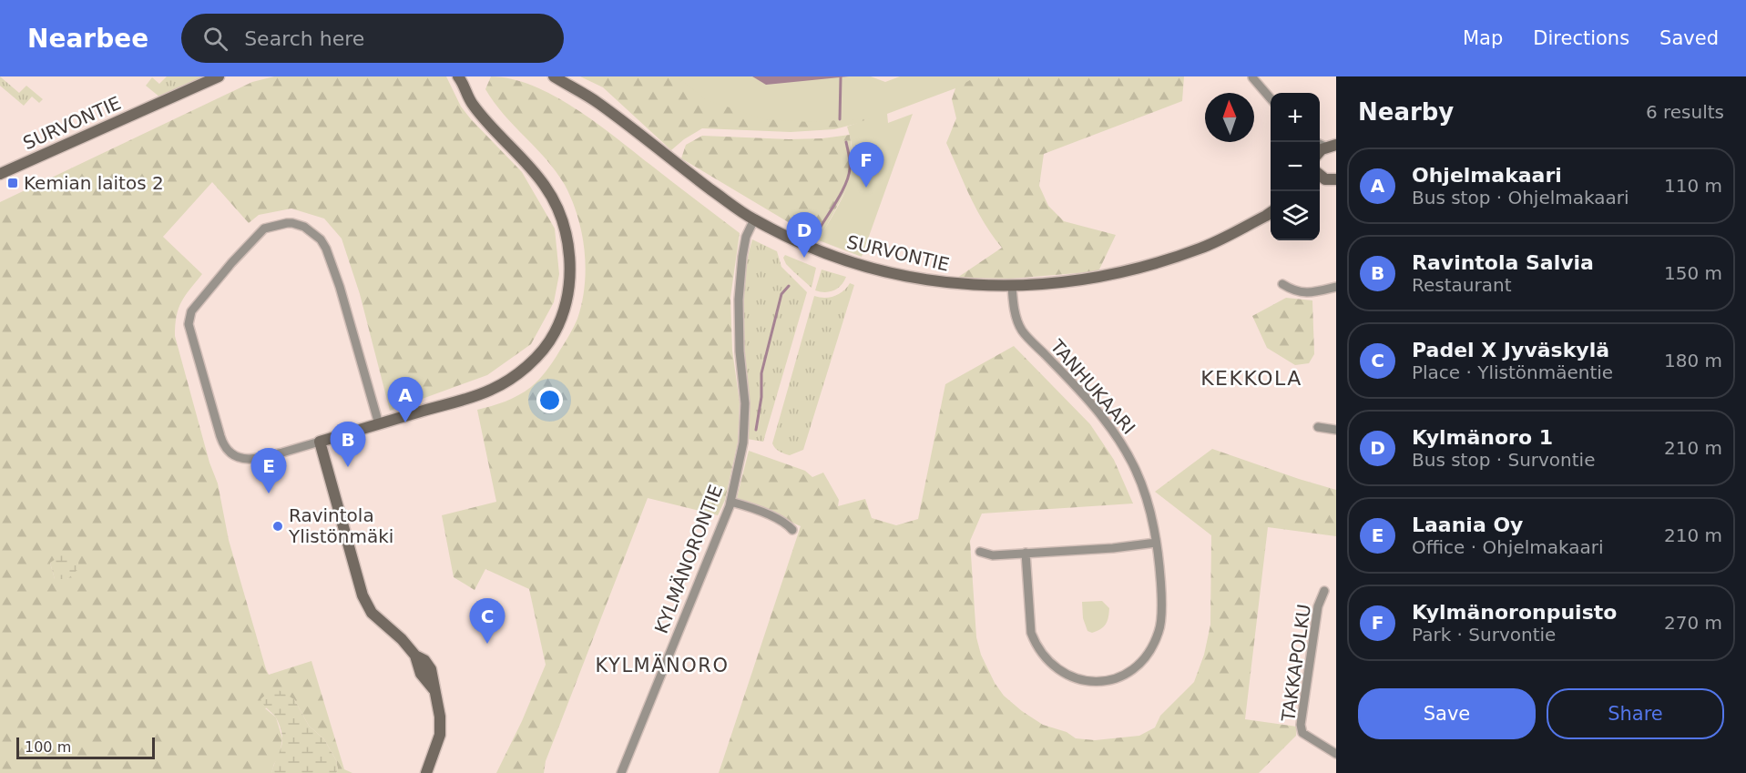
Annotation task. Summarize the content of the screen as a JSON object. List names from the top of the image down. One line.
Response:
{"streets":{"main road":["SURVONTIE"],"street":["TANHUKAARI","KYLMÄNORONTIE","TAKKAPOLKU"]},"crossings":[["SURVONTIE","TANHUKAARI"],["SURVONTIE","KYLMÄNORONTIE"]],"districts":["KEKKOLA","KYLMÄNORO"],"places":{"transit":["Kemian laitos 2"],"other":["Ravintola Ylistönmäki"]},"scale_bar":"100 m","north":"top","page":{"header":"Nearbee","search":"Search here","nav":["Map","Directions","Saved"],"heading":["Nearby","6 results"],"map_buttons":["+","−"],"pins":["F","D","A","B","E","C"],"list":[{"mark":"A","name":"Ohjelmakaari","note":"Bus stop · Ohjelmakaari","value":"110 m"},{"mark":"B","name":"Ravintola Salvia","note":"Restaurant","value":"150 m"},{"mark":"C","name":"Padel X Jyväskylä","note":"Place · Ylistönmäentie","value":"180 m"},{"mark":"D","name":"Kylmänoro 1","note":"Bus stop · Survontie","value":"210 m"},{"mark":"E","name":"Laania Oy","note":"Office · Ohjelmakaari","value":"210 m"},{"mark":"F","name":"Kylmänoronpuisto","note":"Park · Survontie","value":"270 m"}],"buttons":["Save","Share"],"scale":"100 m"}}
